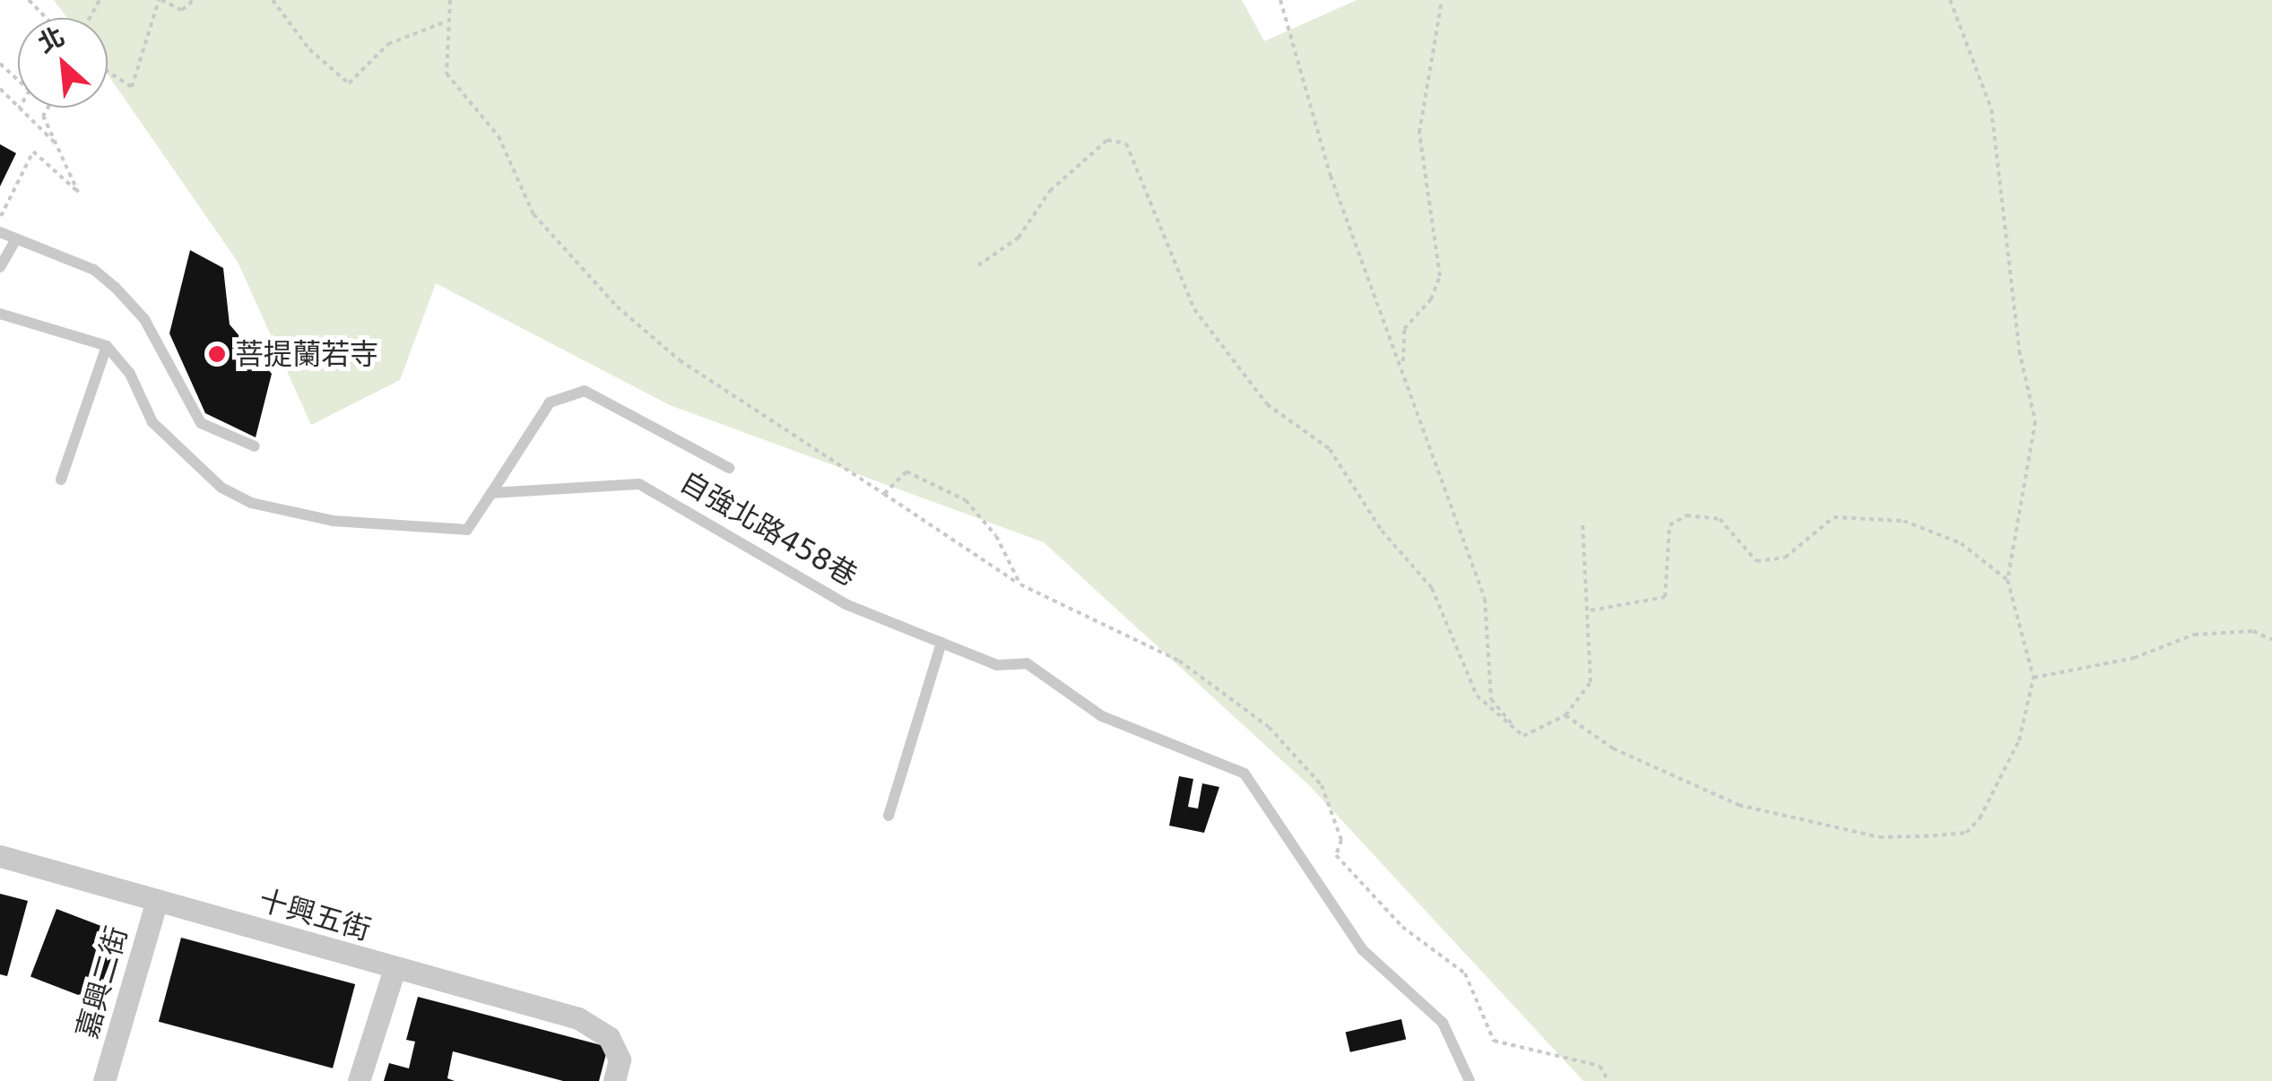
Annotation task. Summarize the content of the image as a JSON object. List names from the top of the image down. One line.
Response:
{"streets":{"street":["十興五街","嘉興二街"],"lane":["自強北路458巷"]},"crossings":[["十興五街","嘉興二街"]],"places":["菩提蘭若寺"],"north":"top left"}
